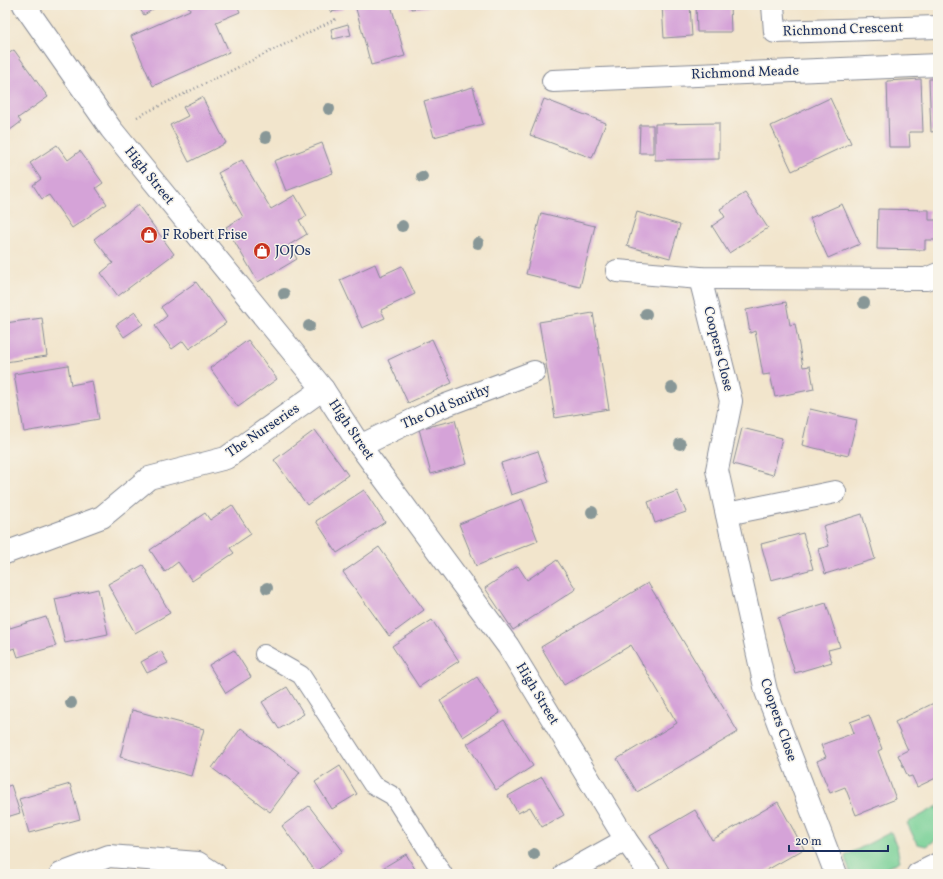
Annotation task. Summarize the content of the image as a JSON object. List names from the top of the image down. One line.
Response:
{"streets":{"street":["Richmond Crescent","Richmond Meade","High Street","Coopers Close","The Old Smithy","The Nurseries"]},"crossings":[["High Street","The Old Smithy"],["High Street","The Nurseries"]],"places":{"shop":["F Robert Frise","JOJOs"]},"scale_bar":"20 m"}
